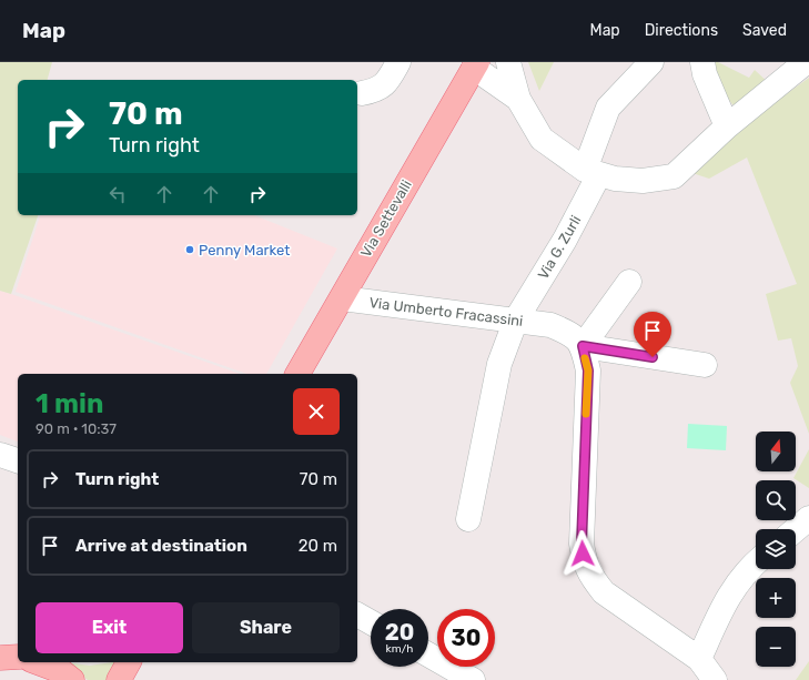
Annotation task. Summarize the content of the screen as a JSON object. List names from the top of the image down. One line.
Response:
{"streets":{"main road":["Via Settevalli"],"street":["Via G. Zurli","Via Umberto Fracassini"]},"crossings":[["Via Settevalli","Via Umberto Fracassini"],["Via G. Zurli","Via Umberto Fracassini"]],"places":["Penny Market"],"north":"top","page":{"header":"Map","nav":["Map","Directions","Saved"],"turn":["70 m","Turn right"],"heading":["1 min","90 m · 10:37"],"map_buttons":["+","−"],"list":[{"name":"Turn right","value":"70 m"},{"name":"Arrive at destination","value":"20 m"}],"buttons":["Exit","Share"],"speed":"20 km/h","limit":"30"}}
